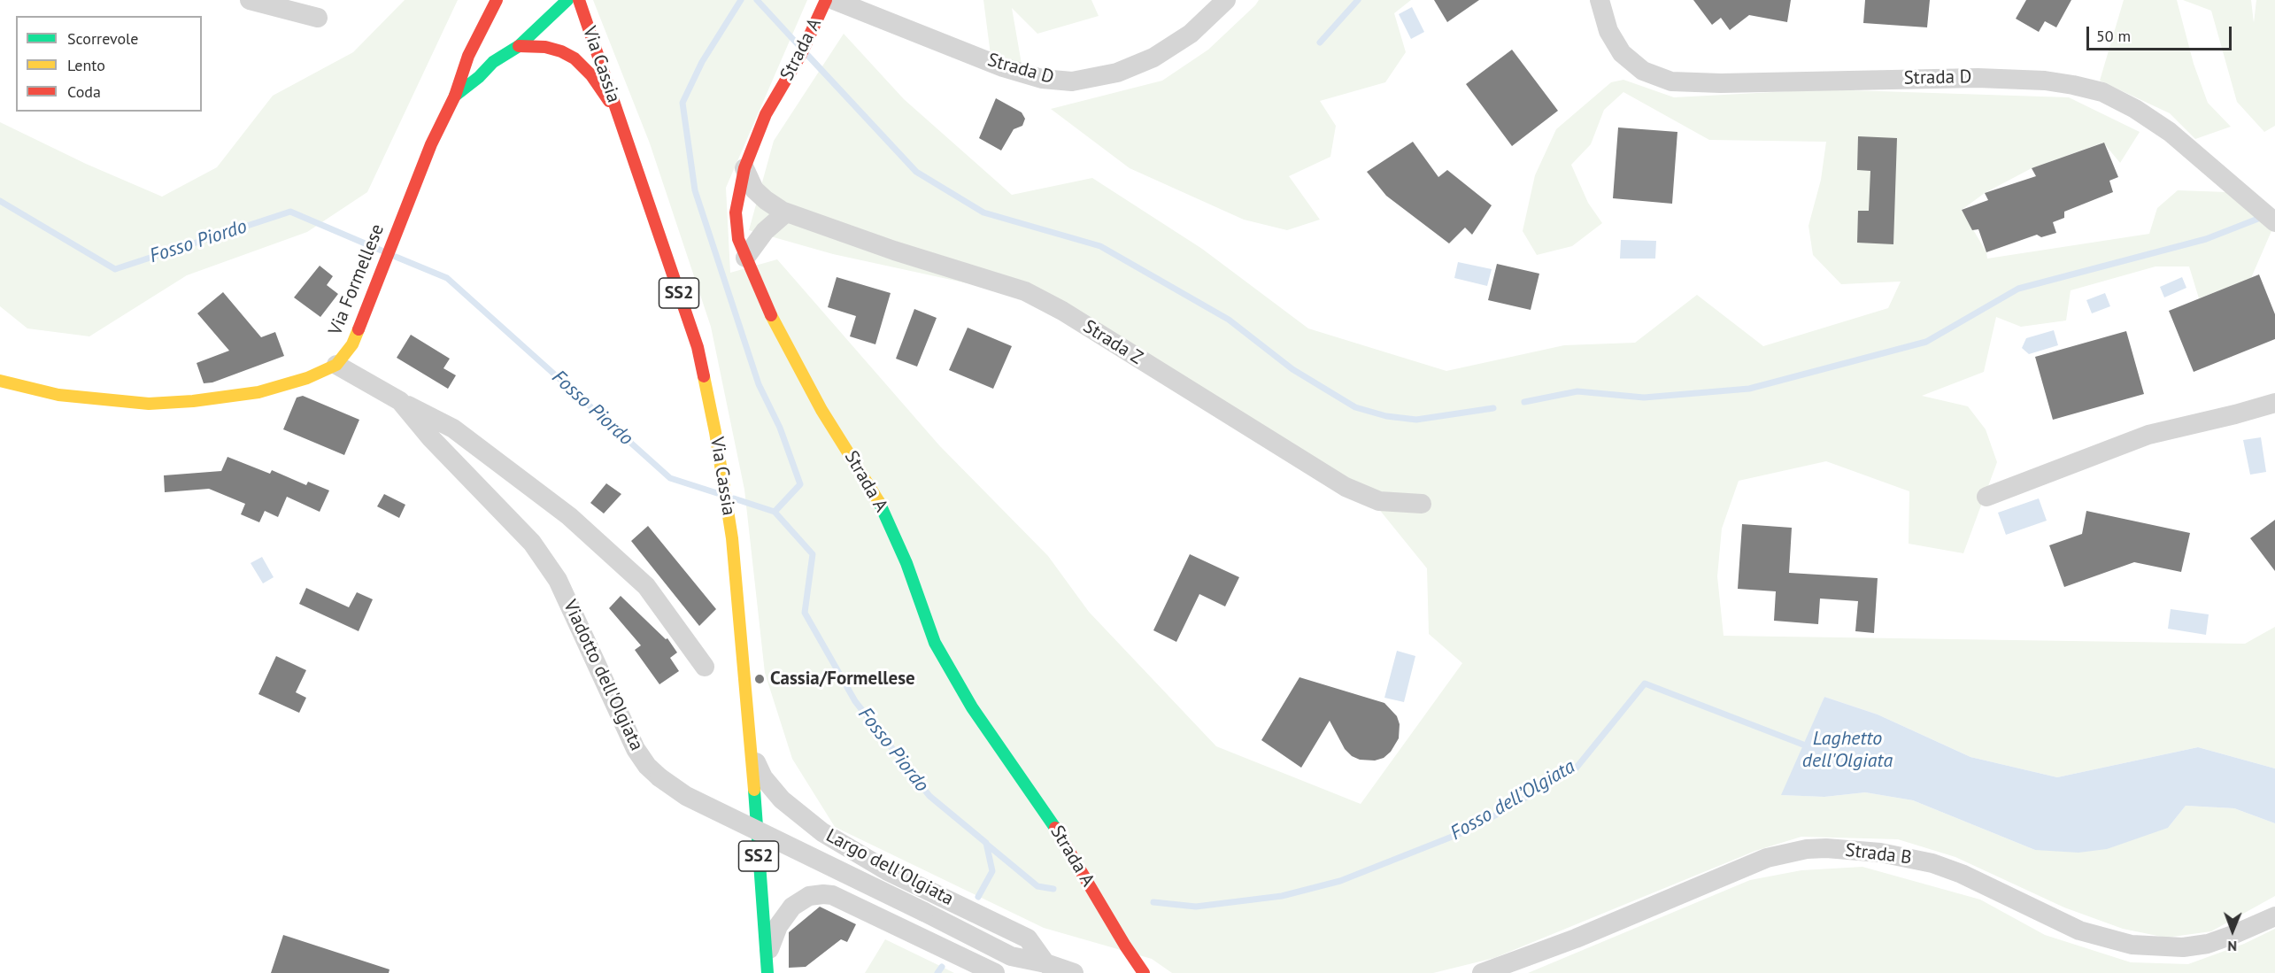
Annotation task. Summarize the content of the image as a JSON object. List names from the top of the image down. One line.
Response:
{"streets":{"street":["Strada A","Via Cassia","Strada D","Via Formellese","SS2","Strada Z","Viadotto dell'Olgiata","Strada B","Largo dell'Olgiata"]},"crossings":[["Strada A","Strada Z"],["Via Cassia","Largo dell'Olgiata"],["Via Formellese","Viadotto dell'Olgiata"]],"water":["Fosso Piordo","Laghetto dell'Olgiata","Fosso dell’Olgiata"],"places":["Cassia/Formellese"],"legend":["Scorrevole","Lento","Coda"],"scale_bar":"50 m","north":"bottom"}
